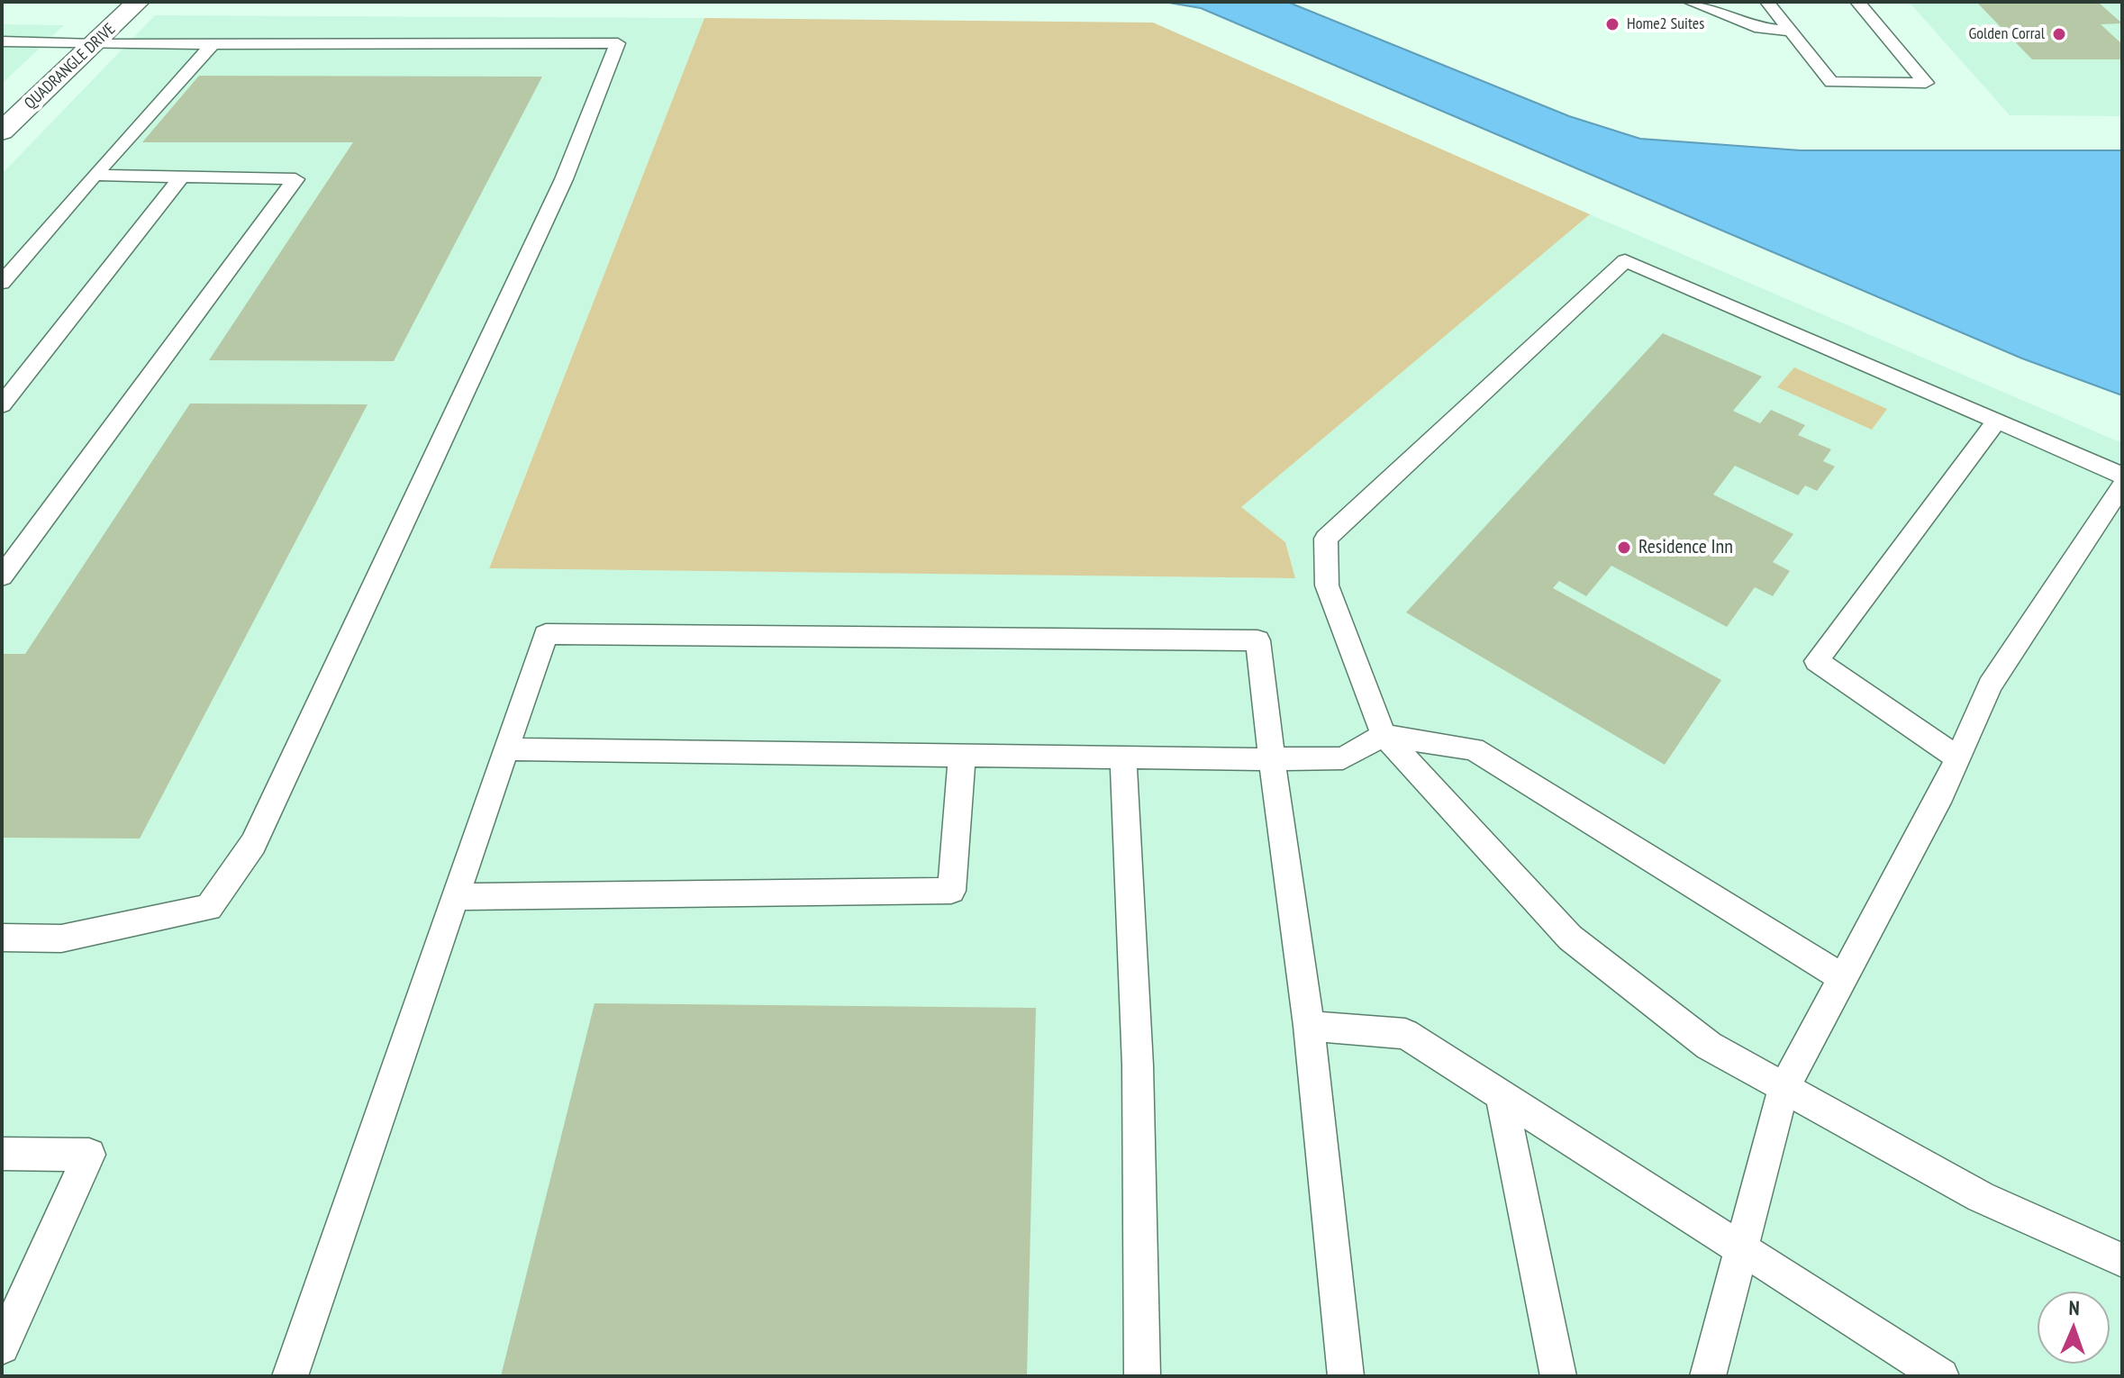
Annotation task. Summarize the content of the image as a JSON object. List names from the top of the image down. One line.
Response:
{"streets":{"street":["QUADRANGLE DRIVE"]},"places":["Home2 Suites","Golden Corral","Residence Inn"],"north":"top"}
